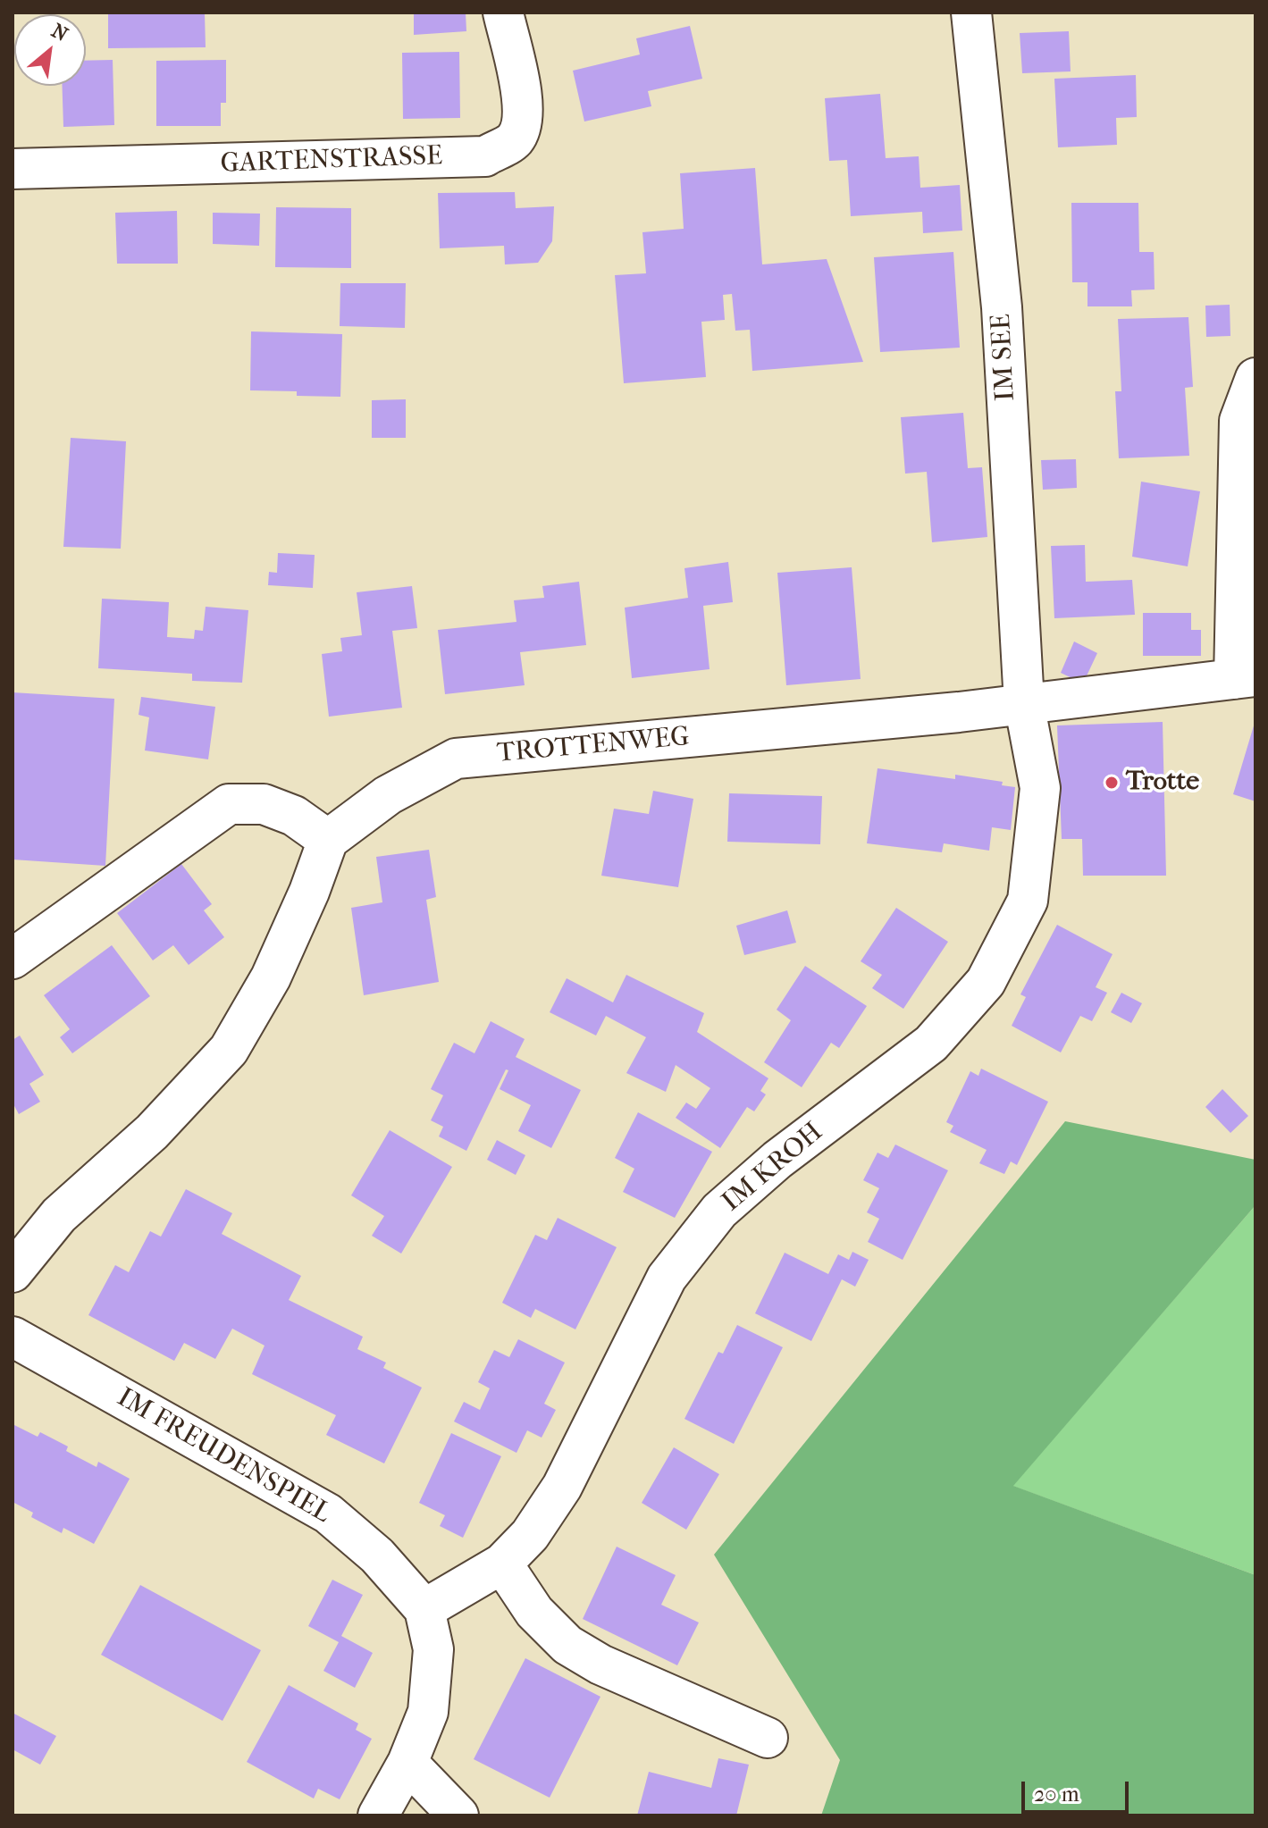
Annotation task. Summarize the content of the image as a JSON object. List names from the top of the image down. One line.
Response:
{"streets":{"street":["GARTENSTRASSE","IM SEE","TROTTENWEG","IM KROH","IM FREUDENSPIEL"]},"crossings":[["IM SEE","TROTTENWEG"],["IM SEE","IM KROH"],["TROTTENWEG","IM KROH"],["IM KROH","IM FREUDENSPIEL"]],"places":["Trotte"],"scale_bar":"20 m","north":"top right"}
